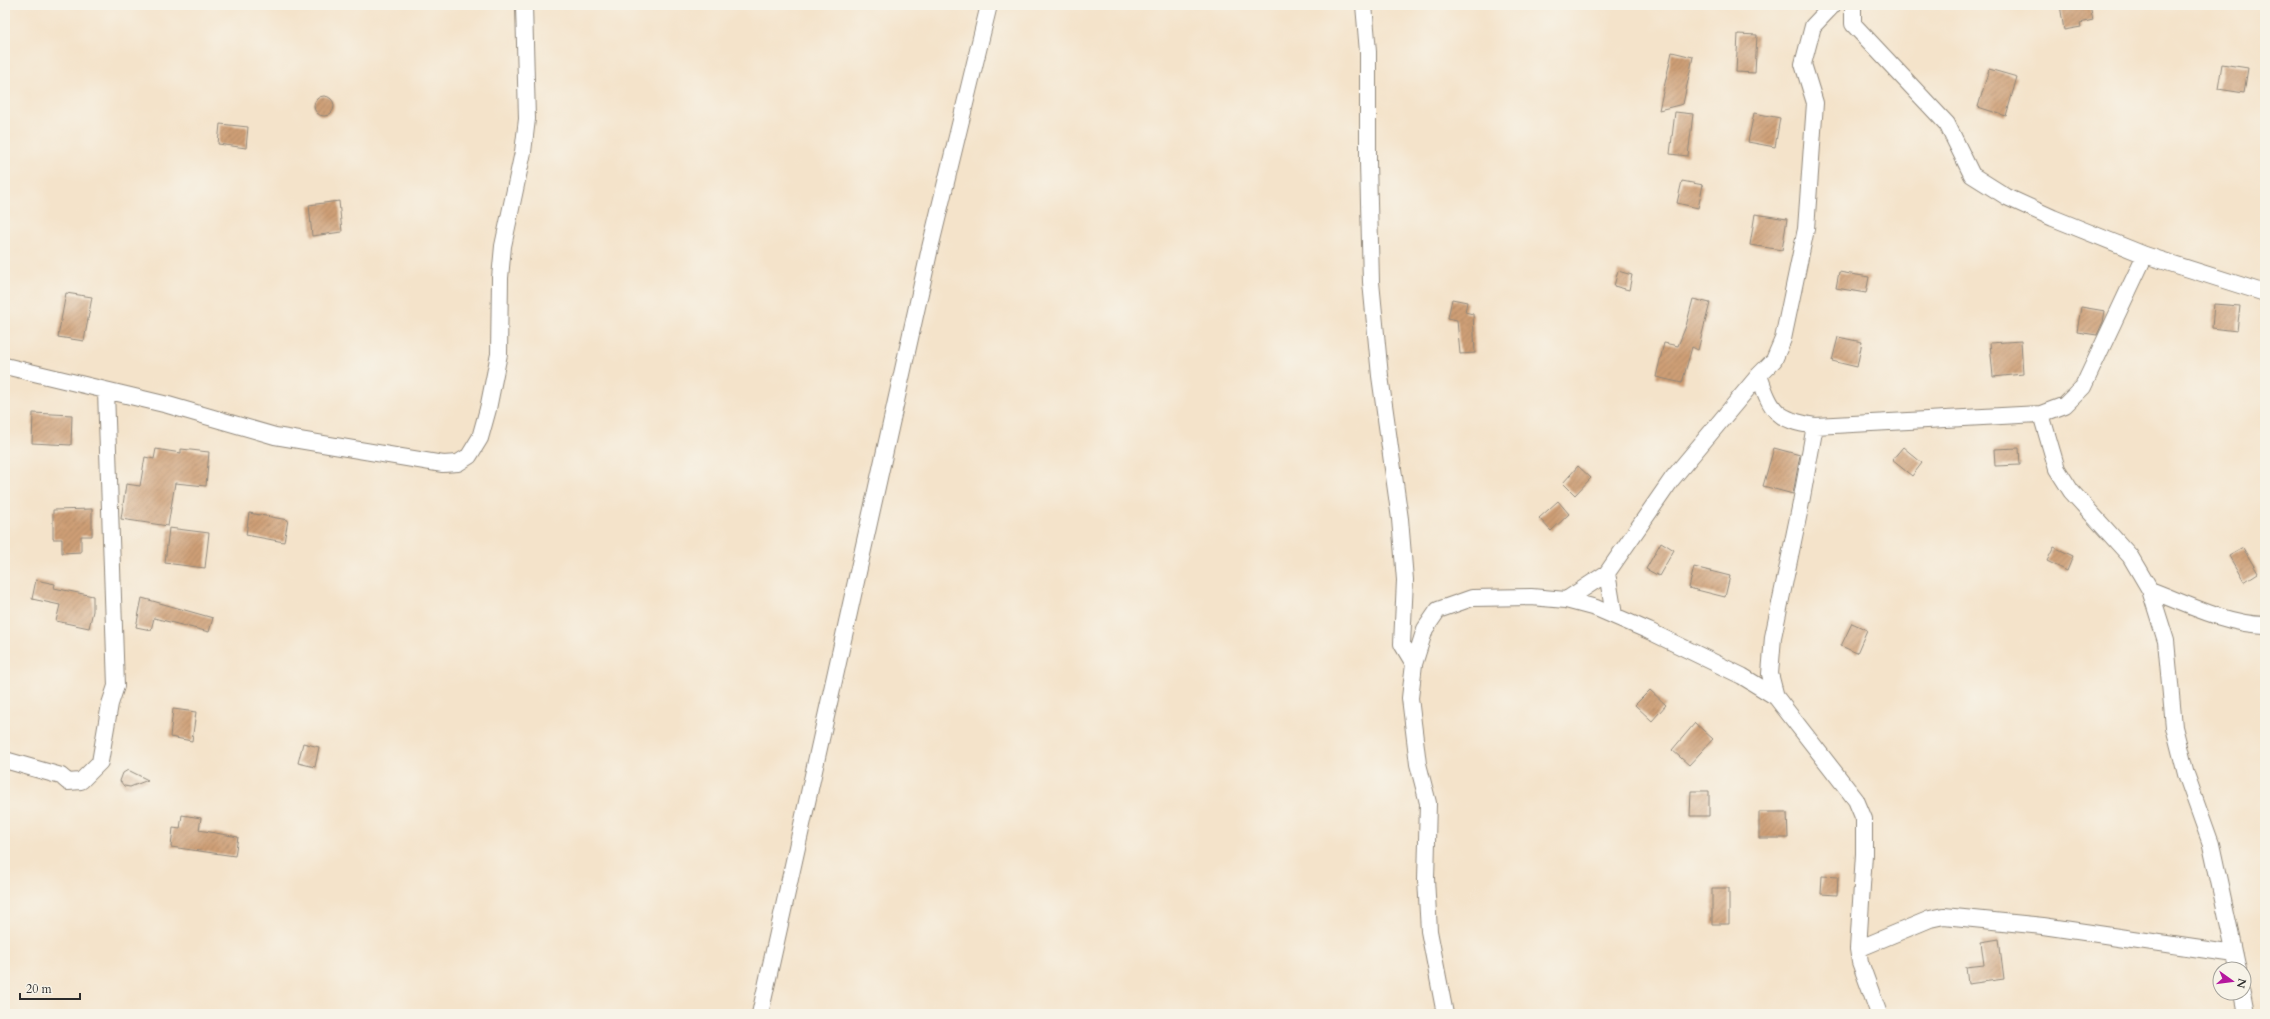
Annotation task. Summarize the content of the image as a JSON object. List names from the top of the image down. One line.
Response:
{"scale_bar":"20 m","north":"right"}
